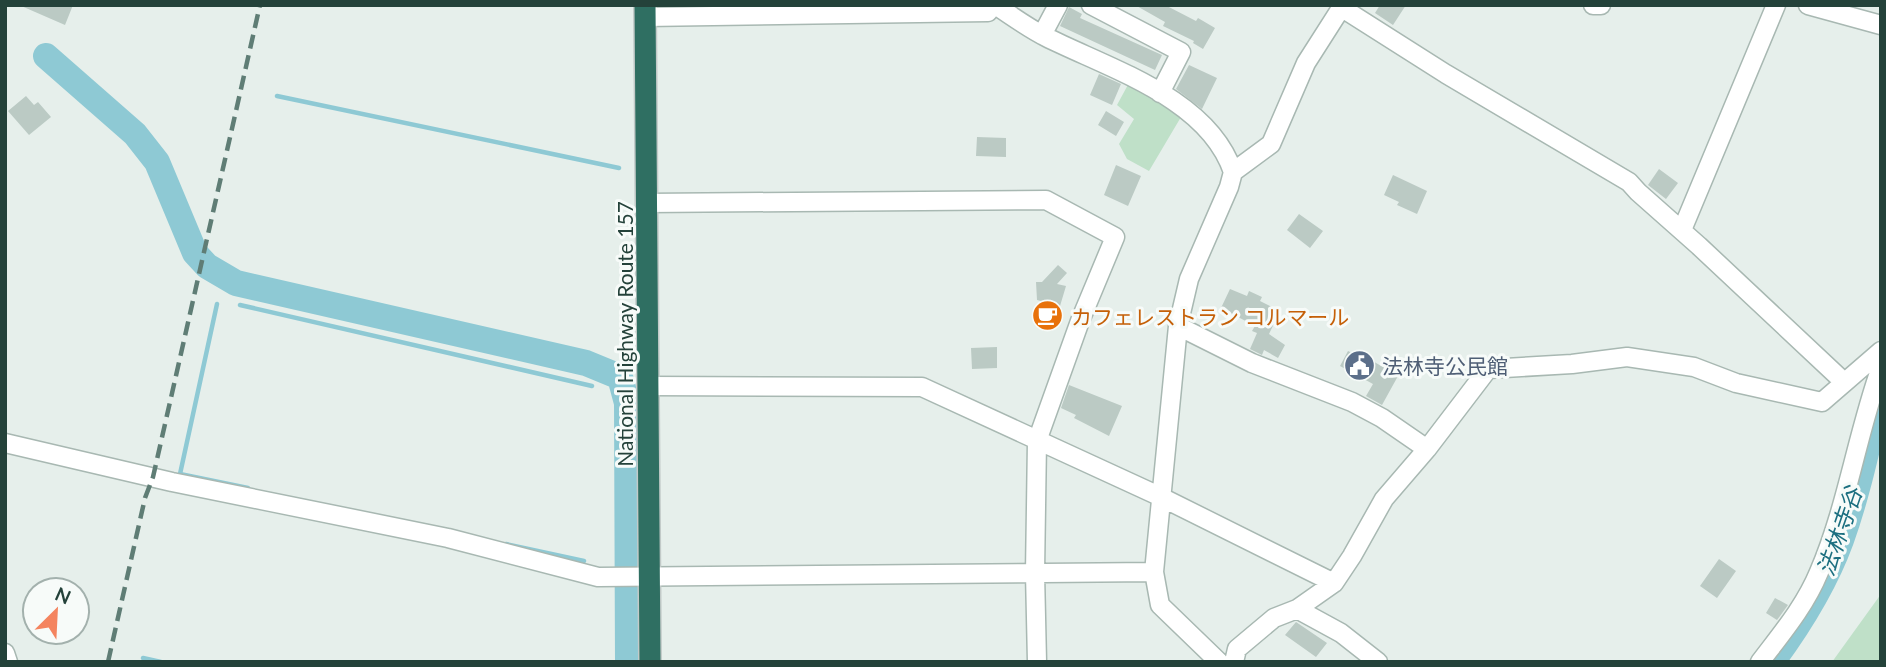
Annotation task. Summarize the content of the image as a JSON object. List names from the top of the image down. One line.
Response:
{"streets":{"highway":["National Highway Route 157"]},"water":["法林寺谷"],"places":{"cafe":["カフェレストラン コルマール"],"public building":["法林寺公民館"]},"north":"top right"}
